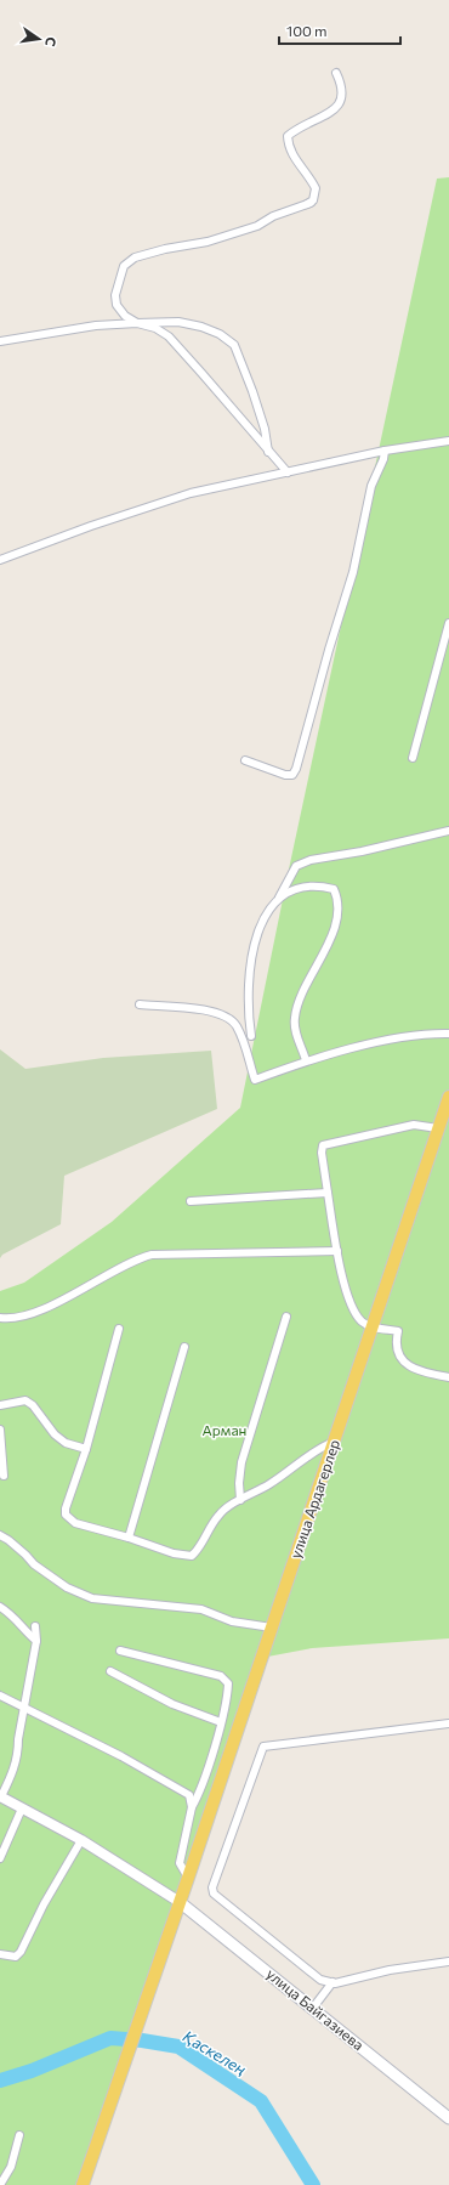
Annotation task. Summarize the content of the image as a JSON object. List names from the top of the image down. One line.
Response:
{"streets":{"main road":["улица Ардагерлер","улица Байгазиева"]},"crossings":[["улица Ардагерлер","улица Байгазиева"]],"water":["Қаскелең"],"parks":["Арман"],"scale_bar":"100 m","north":"right"}
